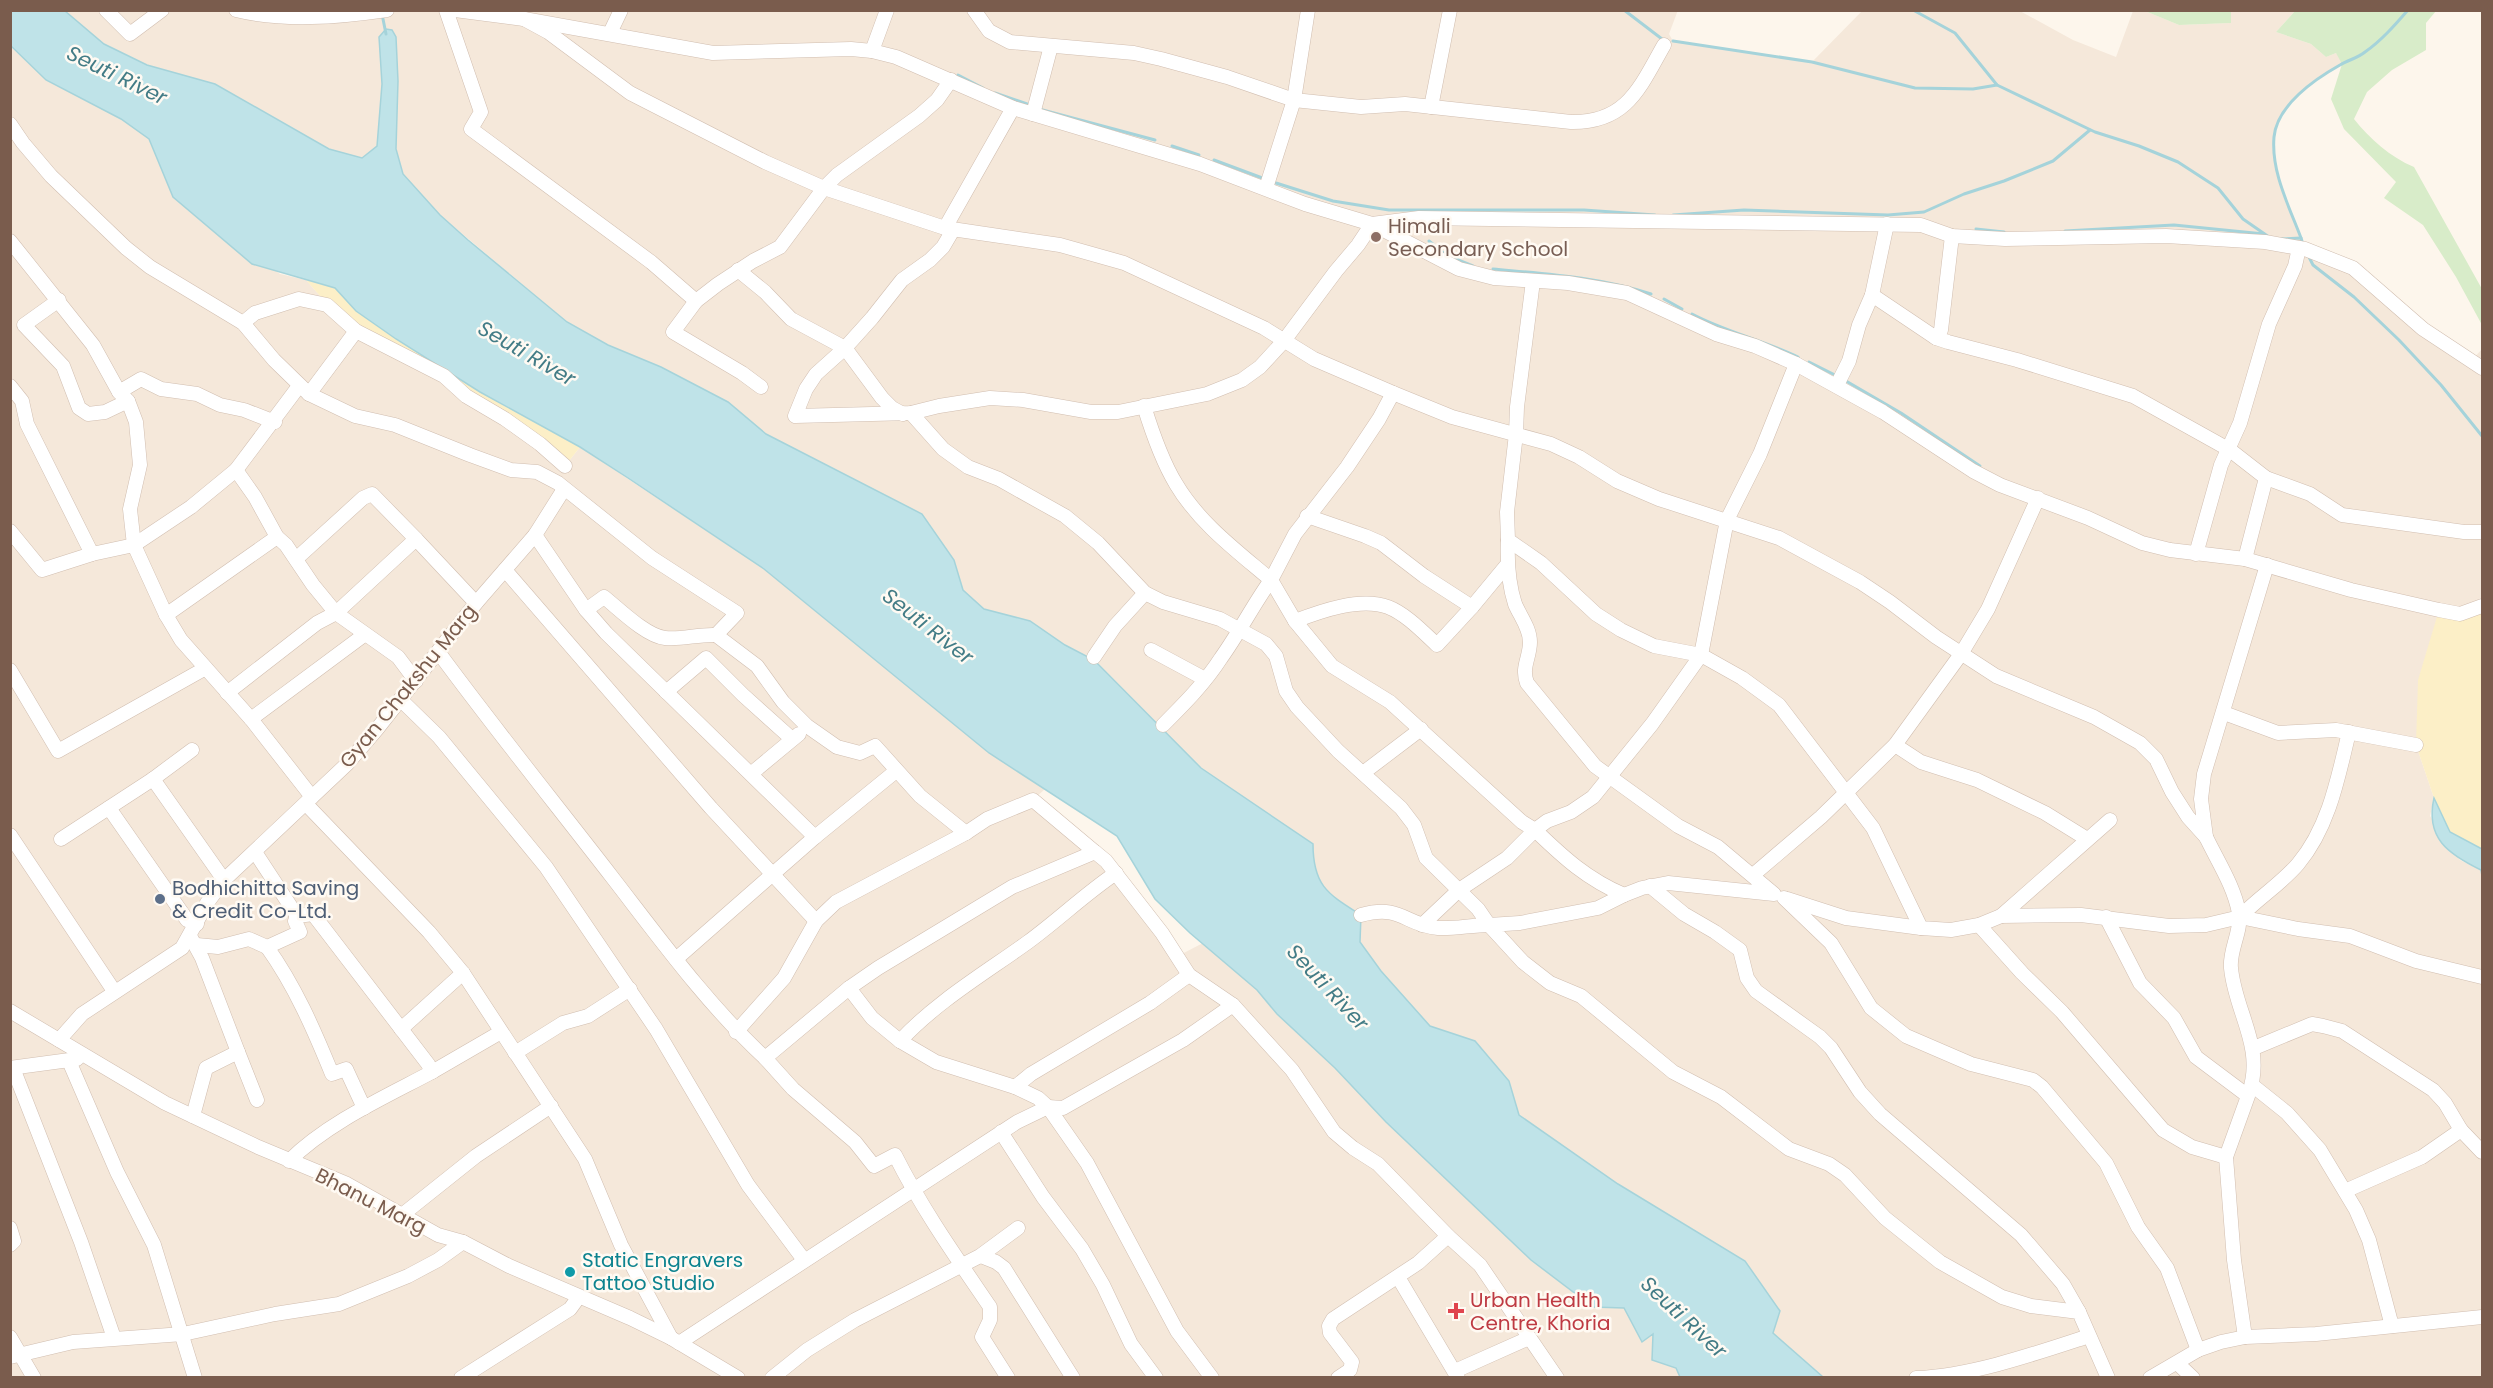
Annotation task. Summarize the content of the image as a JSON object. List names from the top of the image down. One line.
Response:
{"streets":{"street":["Gyan Chakshu Marg","Bhanu Marg"]},"crossings":[["Gyan Chakshu Marg","Bhanu Marg"]],"water":["Seuti River"],"places":{"other":["Himali Secondary School","Bodhichitta Saving & Credit Co-Ltd.","Static Engravers Tattoo Studio"],"health":["Urban Health Centre, Khoria"]}}
